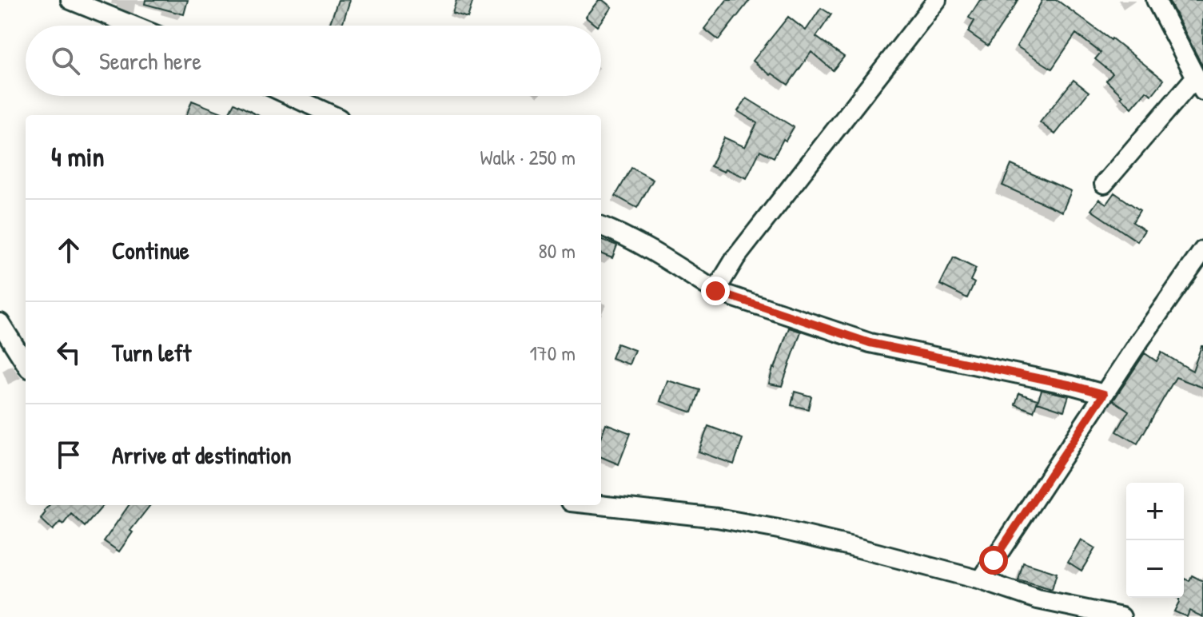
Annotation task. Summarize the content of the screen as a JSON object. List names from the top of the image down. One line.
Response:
{"page":{"search":"Search here","heading":["4 min","Walk · 250 m"],"list":[["Continue","80 m"],["Turn left","170 m"],"Arrive at destination"],"map_buttons":["+","−"]}}
